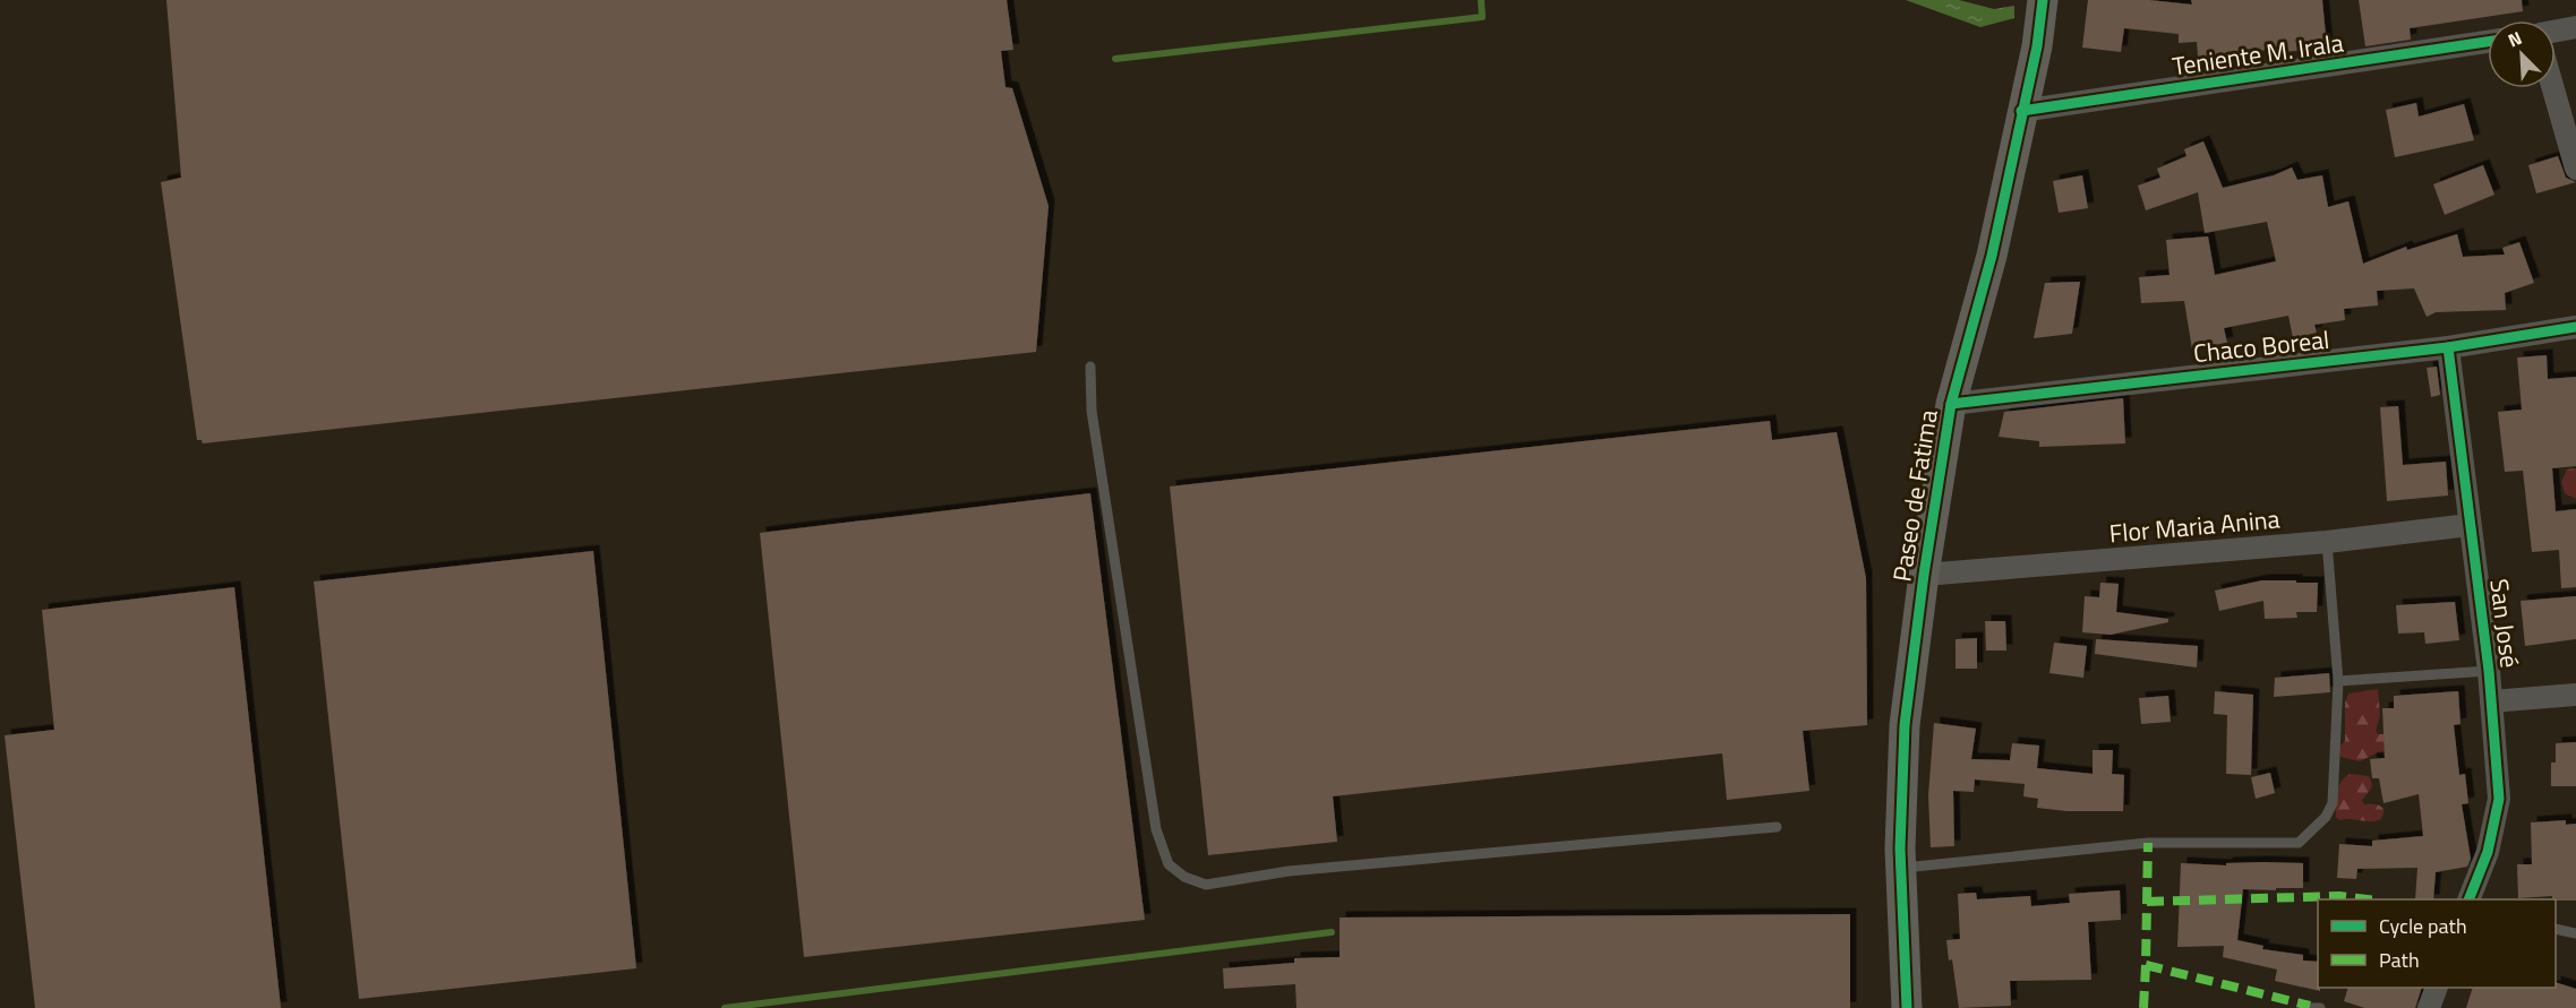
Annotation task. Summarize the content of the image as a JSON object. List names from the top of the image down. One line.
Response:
{"streets":{"street":["Teniente M. Irala","Chaco Boreal","Paseo de Fatima","Flor Maria Anina","San José"]},"crossings":[["Teniente M. Irala","Paseo de Fatima"],["Chaco Boreal","Paseo de Fatima"],["Chaco Boreal","San José"],["Paseo de Fatima","Flor Maria Anina"],["Flor Maria Anina","San José"]],"legend":["Cycle path","Path"],"north":"top left"}
